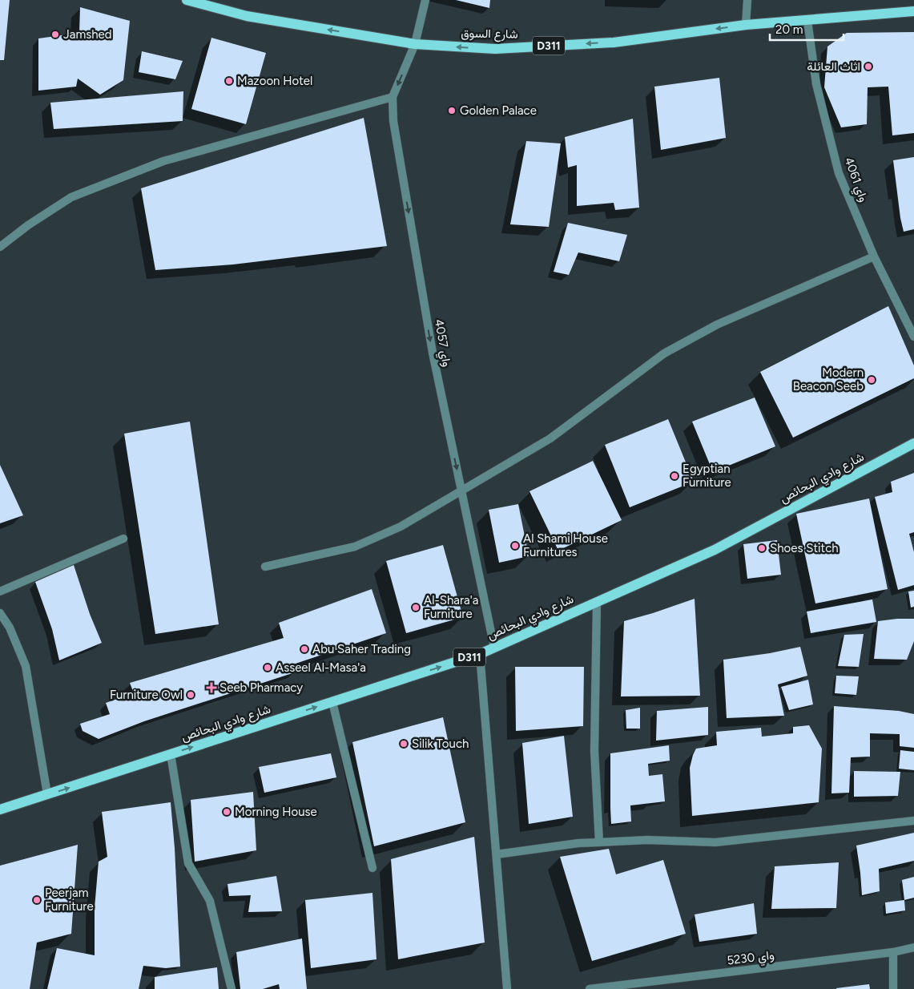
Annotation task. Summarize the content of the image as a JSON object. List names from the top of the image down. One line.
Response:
{"streets":{"main road":["شارع السوق","D311","شارع وادي البحائص"],"street":["واي 4061","واي 4057","واي 5230"]},"crossings":[["شارع السوق","واي 4061"],["شارع السوق","واي 4057"],["واي 4057","شارع وادي البحائص"]],"one_way":["شارع السوق","واي 4057","شارع وادي البحائص"],"places":{"other":["Jamshed","اثاث العائلة","Mazoon Hotel","Golden Palace","Modern Beacon Seeb","Egyptian Furniture","Al Shami House Furnitures","Shoes Stitch","Al-Shara'a Furniture","Abu Saher Trading","Asseel Al-Masa'a","Furniture Owl","Silik Touch","Morning House","Peerjam Furniture"],"health":["Seeb Pharmacy"]},"scale_bar":"20 m"}
